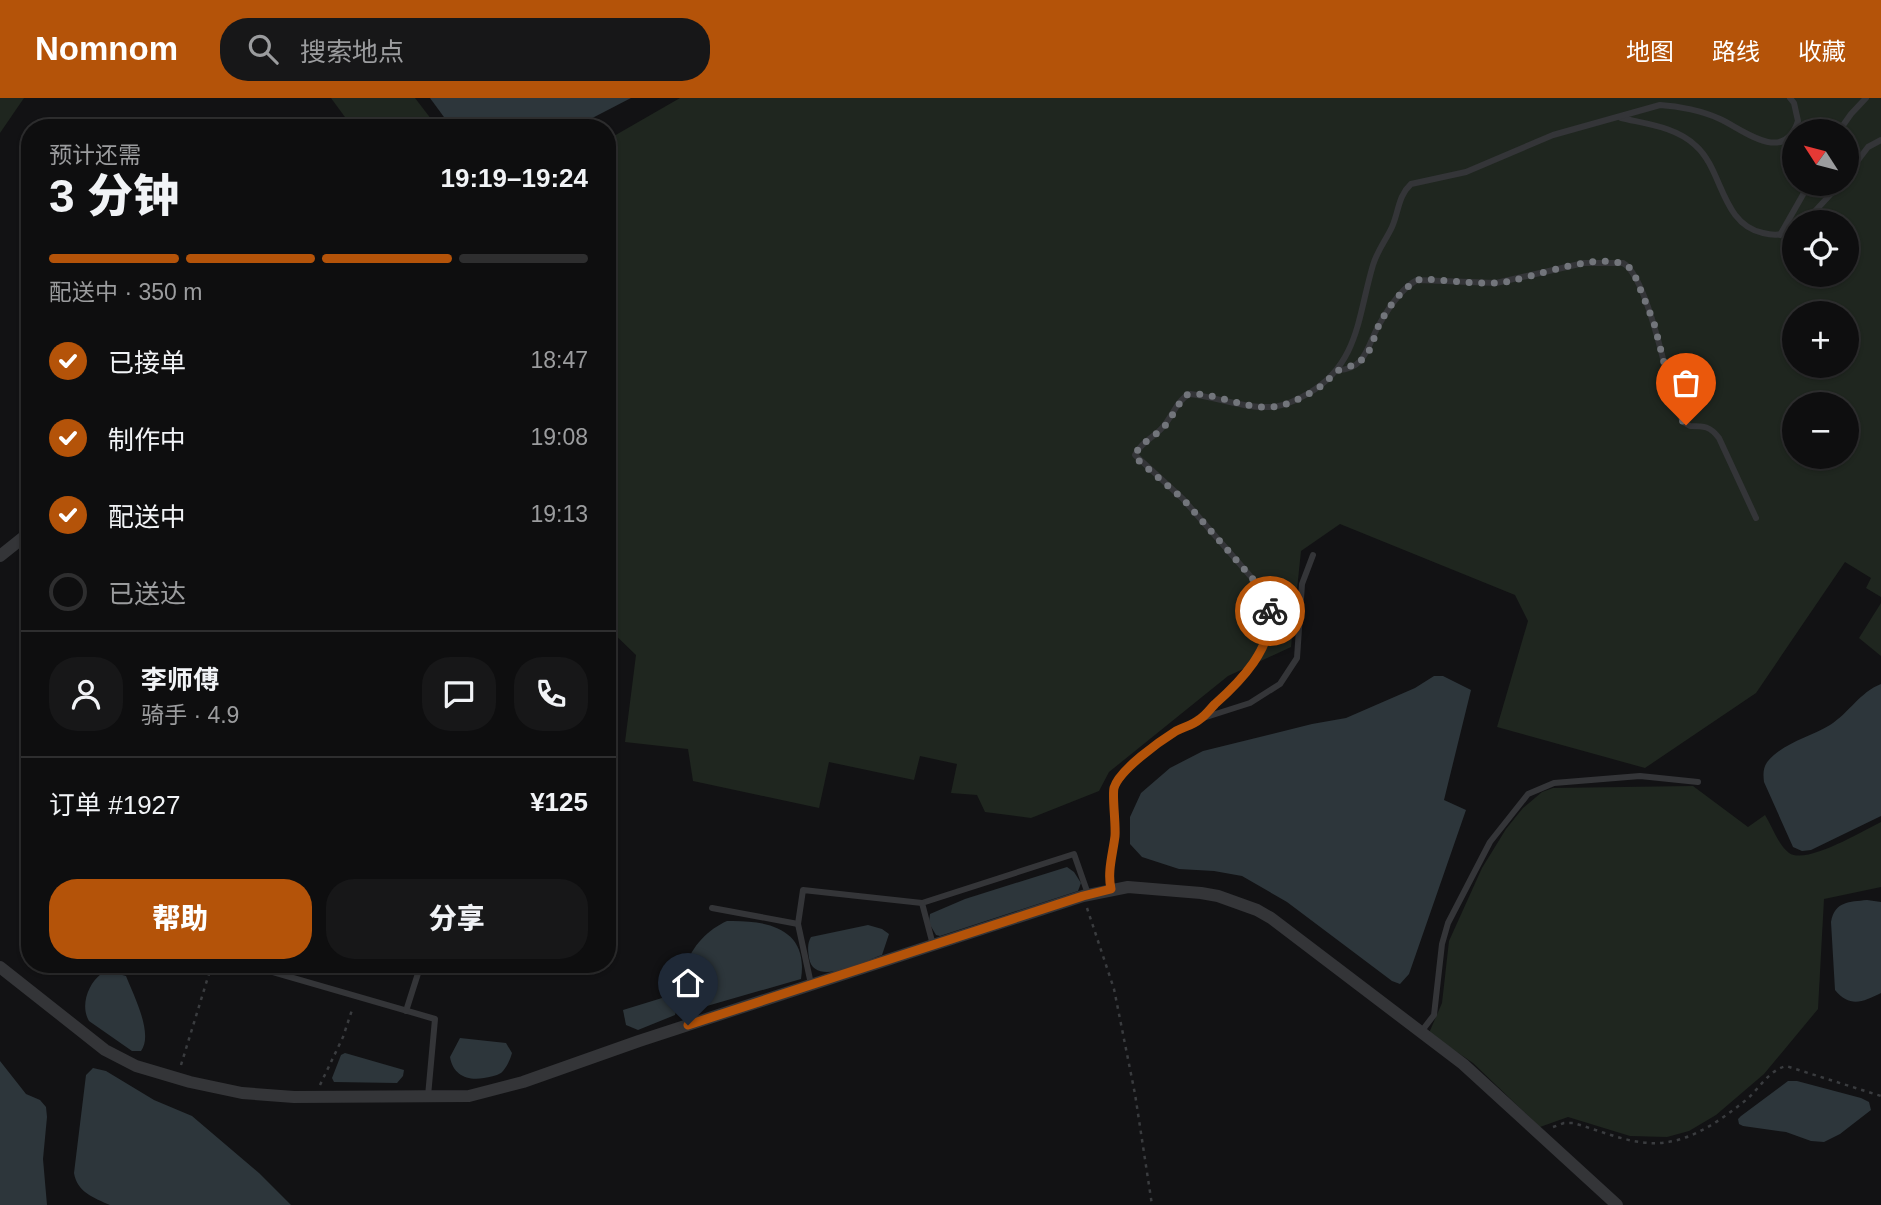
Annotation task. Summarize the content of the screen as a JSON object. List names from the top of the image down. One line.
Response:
{"north":"top left","page":{"header":"Nomnom","search":"搜索地点","nav":["地图","路线","收藏"],"map_buttons":["+","−"],"heading":["3 分钟","预计还需","19:19–19:24"],"panel":["李师傅","骑手 · 4.9","订单 #1927","¥125"],"bar":"配送中 · 350 m","list":[["已接单","18:47"],["制作中","19:08"],["配送中","19:13"],"已送达"],"buttons":["帮助","分享"]}}
